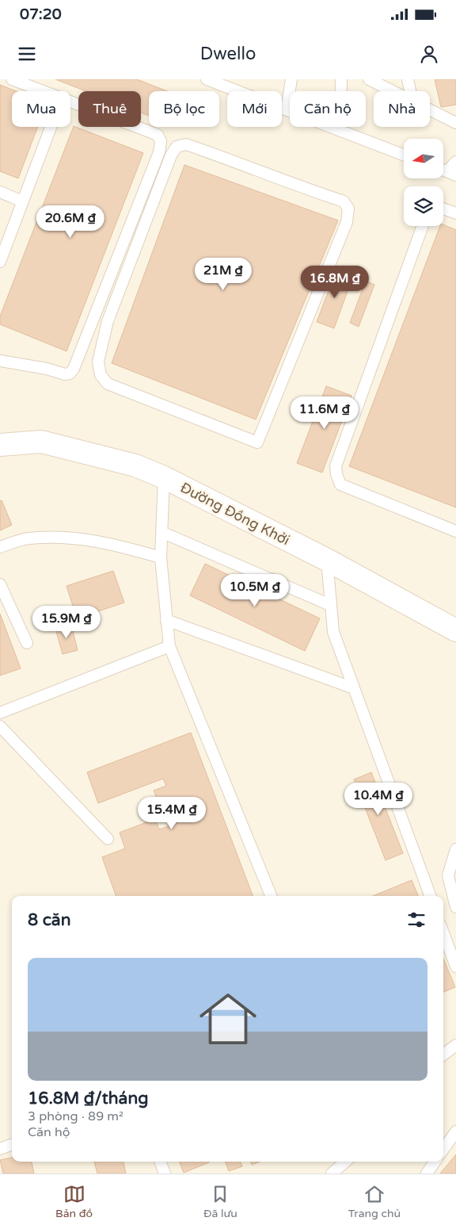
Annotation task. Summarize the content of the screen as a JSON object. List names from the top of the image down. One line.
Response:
{"streets":{"main road":["Đường Đồng Khởi"]},"north":"left","page":{"status":"07:20","header":"Dwello","chip":["Mua","Thuê","Bộ lọc","Mới","Căn hộ","Nhà"],"price":["20.6M ₫","21M ₫","16.8M ₫","11.6M ₫","10.5M ₫","15.9M ₫","10.4M ₫","15.4M ₫"],"heading":"8 căn","list":[{"name":"16.8M ₫/tháng","note":"3 phòng · 89 m² · Căn hộ"}],"tabs":["Bản đồ","Đã lưu","Trang chủ"]}}
